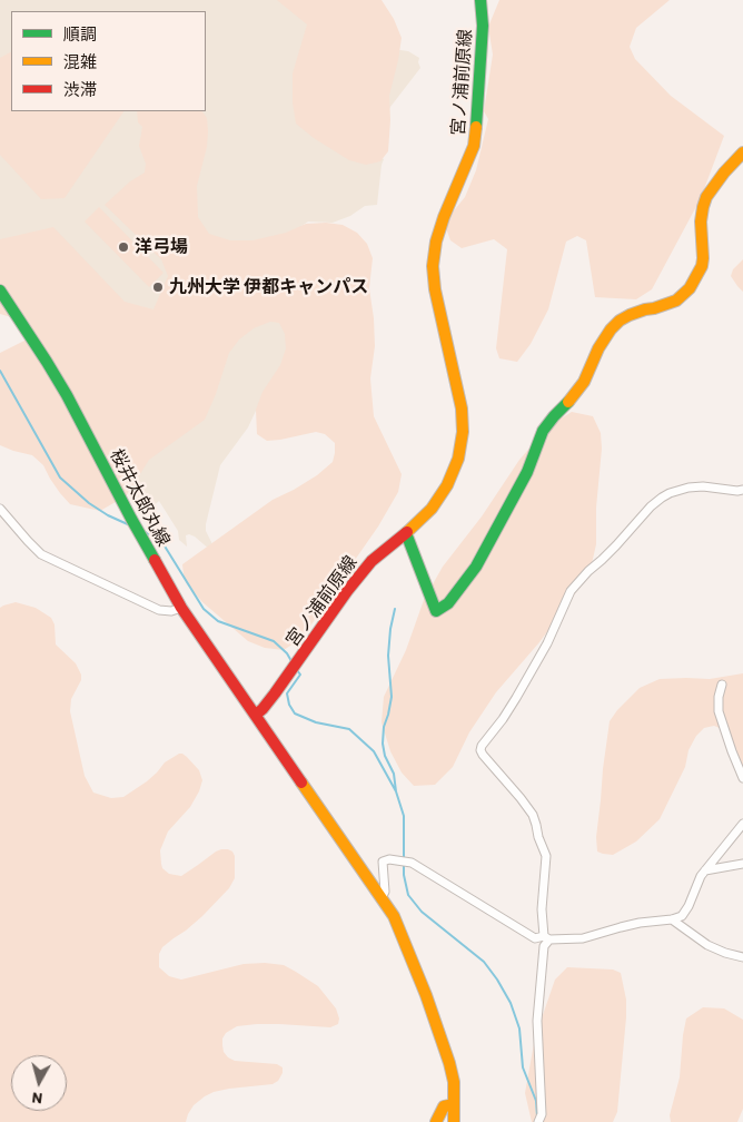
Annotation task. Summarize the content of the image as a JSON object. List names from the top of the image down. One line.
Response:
{"streets":{"main road":["宮ノ浦前原線","桜井太郎丸線"]},"crossings":[["宮ノ浦前原線","桜井太郎丸線"]],"places":["洋弓場","九州大学 伊都キャンパス"],"legend":["順調","混雑","渋滞"],"north":"bottom"}
